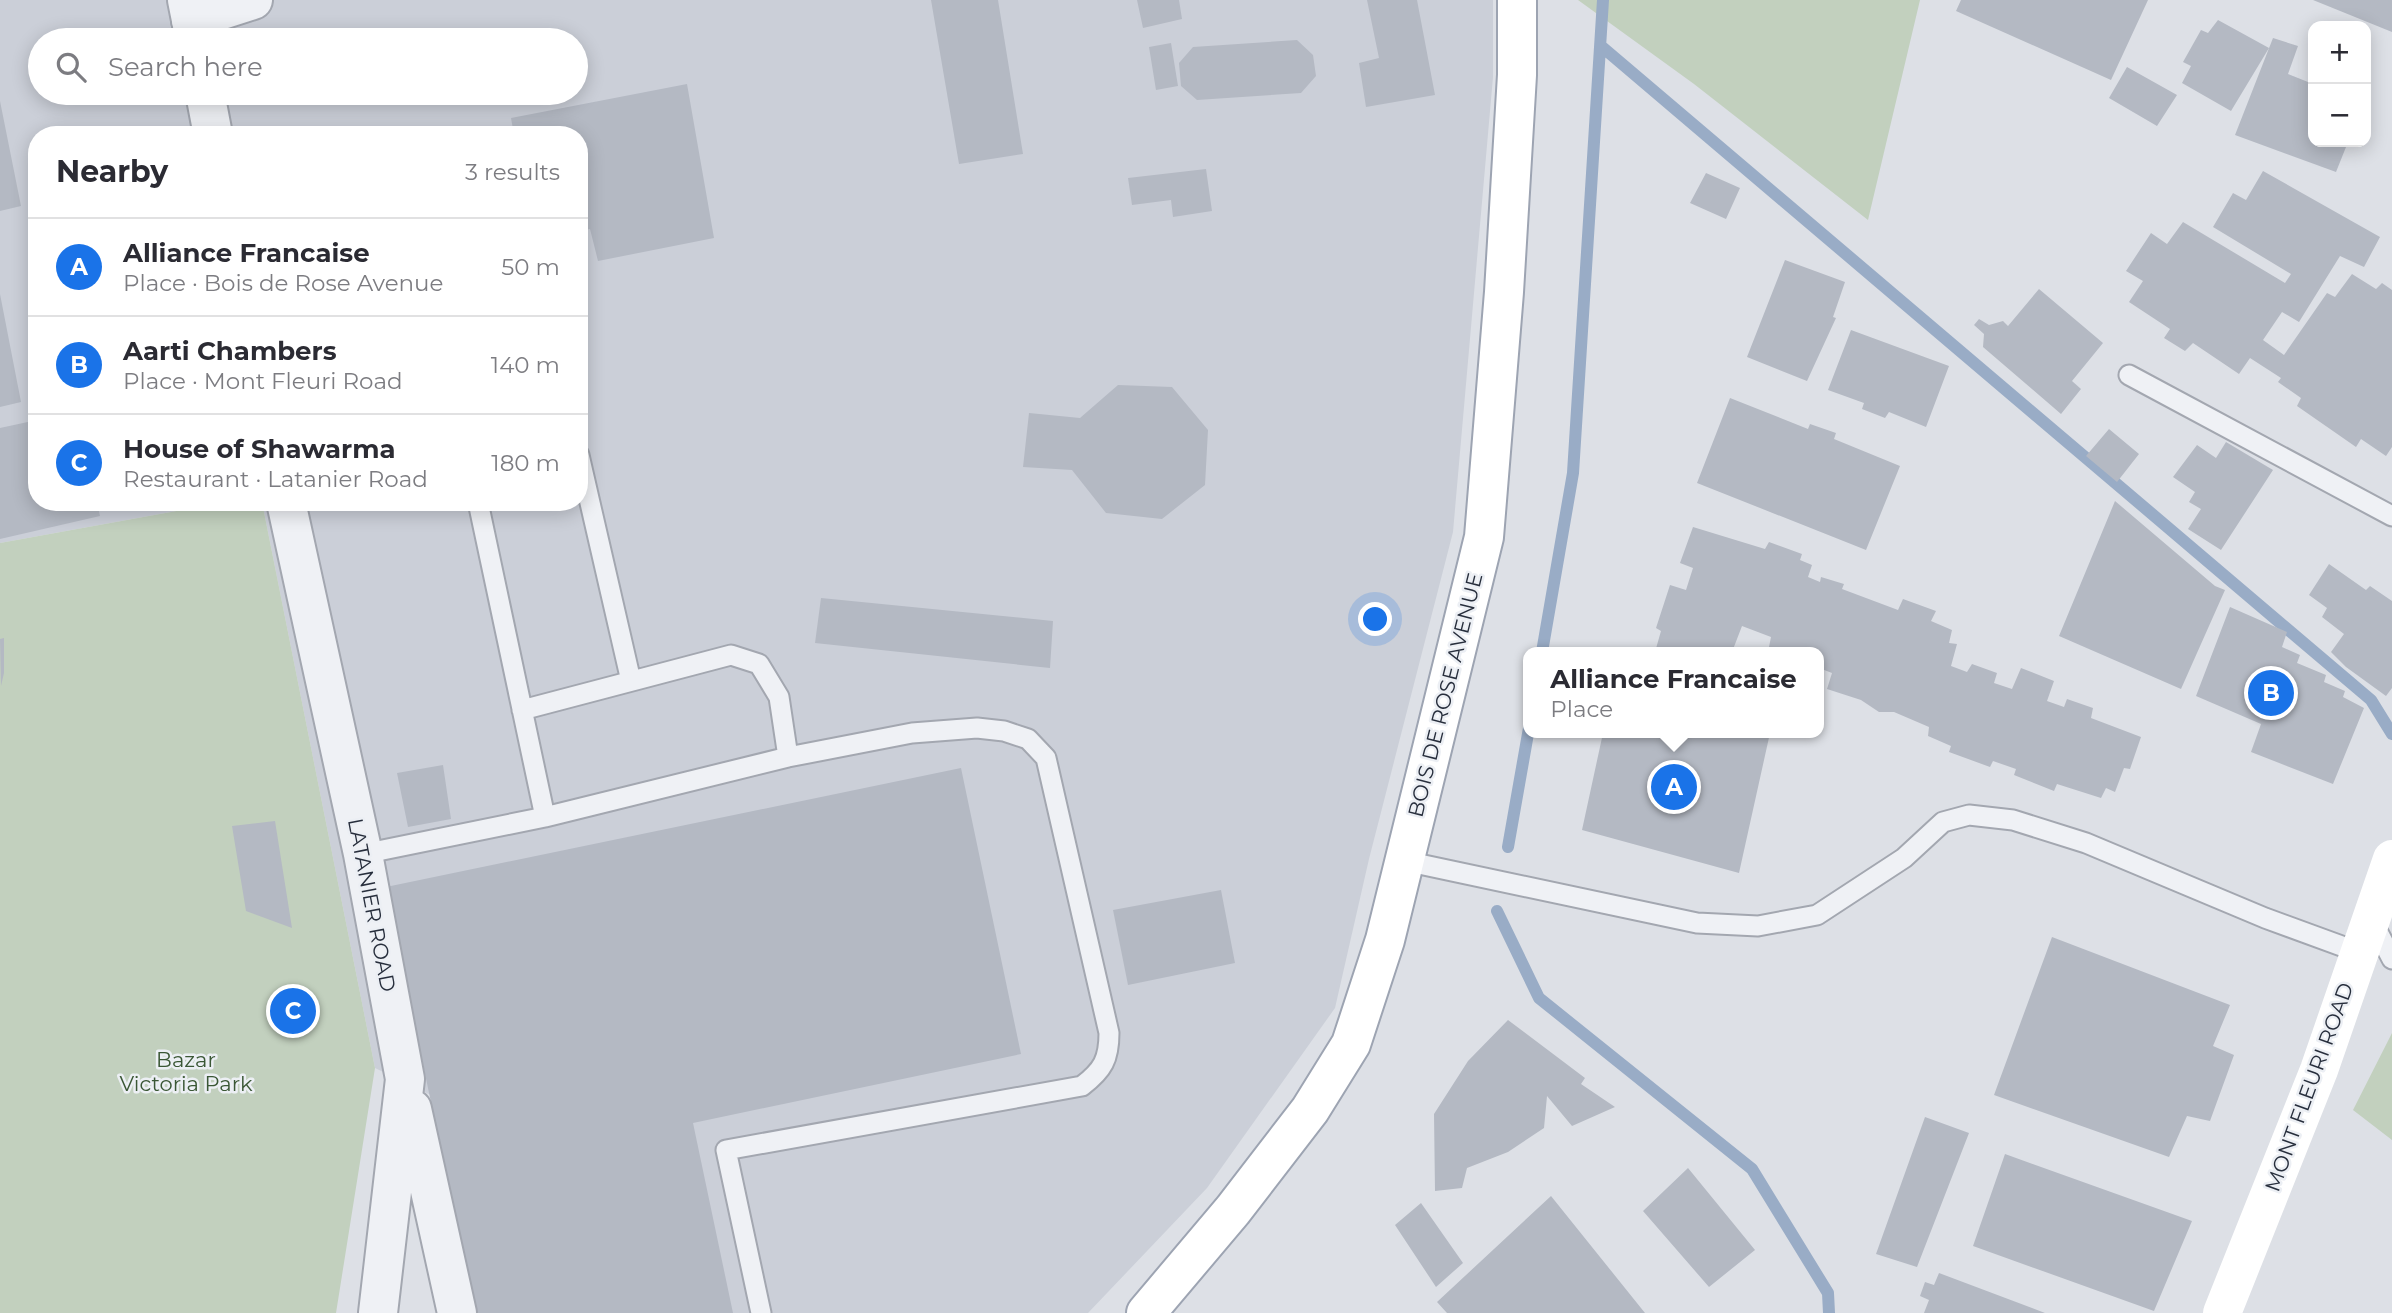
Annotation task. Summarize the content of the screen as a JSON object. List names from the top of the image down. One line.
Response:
{"streets":{"main road":["BOIS DE ROSE AVENUE","MONT FLEURI ROAD"],"street":["LATANIER ROAD"]},"parks":["Bazar Victoria Park"],"page":{"map_buttons":["+","−"],"search":"Search here","heading":["Nearby","3 results"],"list":[{"mark":"A","name":"Alliance Francaise","note":"Place · Bois de Rose Avenue","value":"50 m"},{"mark":"B","name":"Aarti Chambers","note":"Place · Mont Fleuri Road","value":"140 m"},{"mark":"C","name":"House of Shawarma","note":"Restaurant · Latanier Road","value":"180 m"}],"popup":["Alliance Francaise","Place"],"pins":["B","A","C"]}}
